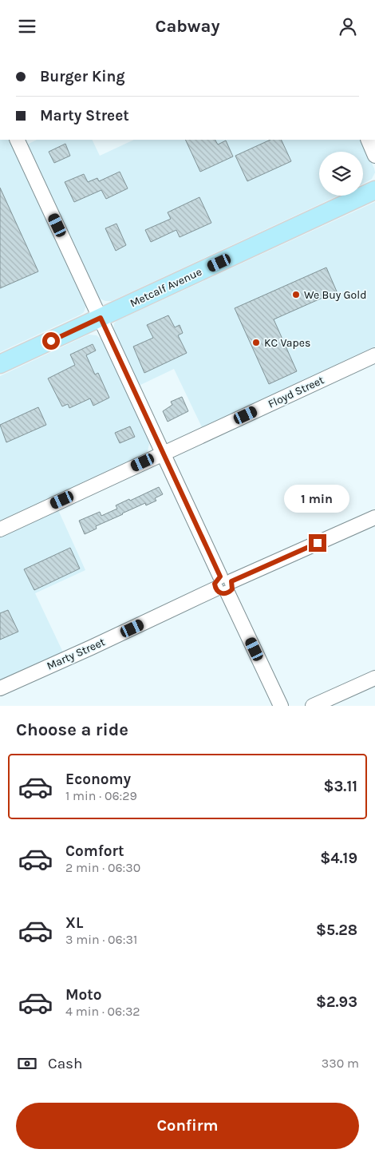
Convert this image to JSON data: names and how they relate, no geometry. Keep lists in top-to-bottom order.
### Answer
{
  "streets": {
    "main road": ["Metcalf Avenue"],
    "street": ["Floyd Street", "Marty Street"]
  },
  "places": ["We Buy Gold", "KC Vapes"],
  "page": {
    "header": "Cabway",
    "banner": ["Burger King", "Marty Street"],
    "bubble": "1 min",
    "heading": "Choose a ride",
    "list": [
      {
        "name": "Economy",
        "note": "1 min · 06:29",
        "value": "$3.11"
      },
      {
        "name": "Comfort",
        "note": "2 min · 06:30",
        "value": "$4.19"
      },
      {
        "name": "XL",
        "note": "3 min · 06:31",
        "value": "$5.28"
      },
      {
        "name": "Moto",
        "note": "4 min · 06:32",
        "value": "$2.93"
      }
    ],
    "pay": ["Cash", "330 m"],
    "buttons": "Confirm"
  }
}
